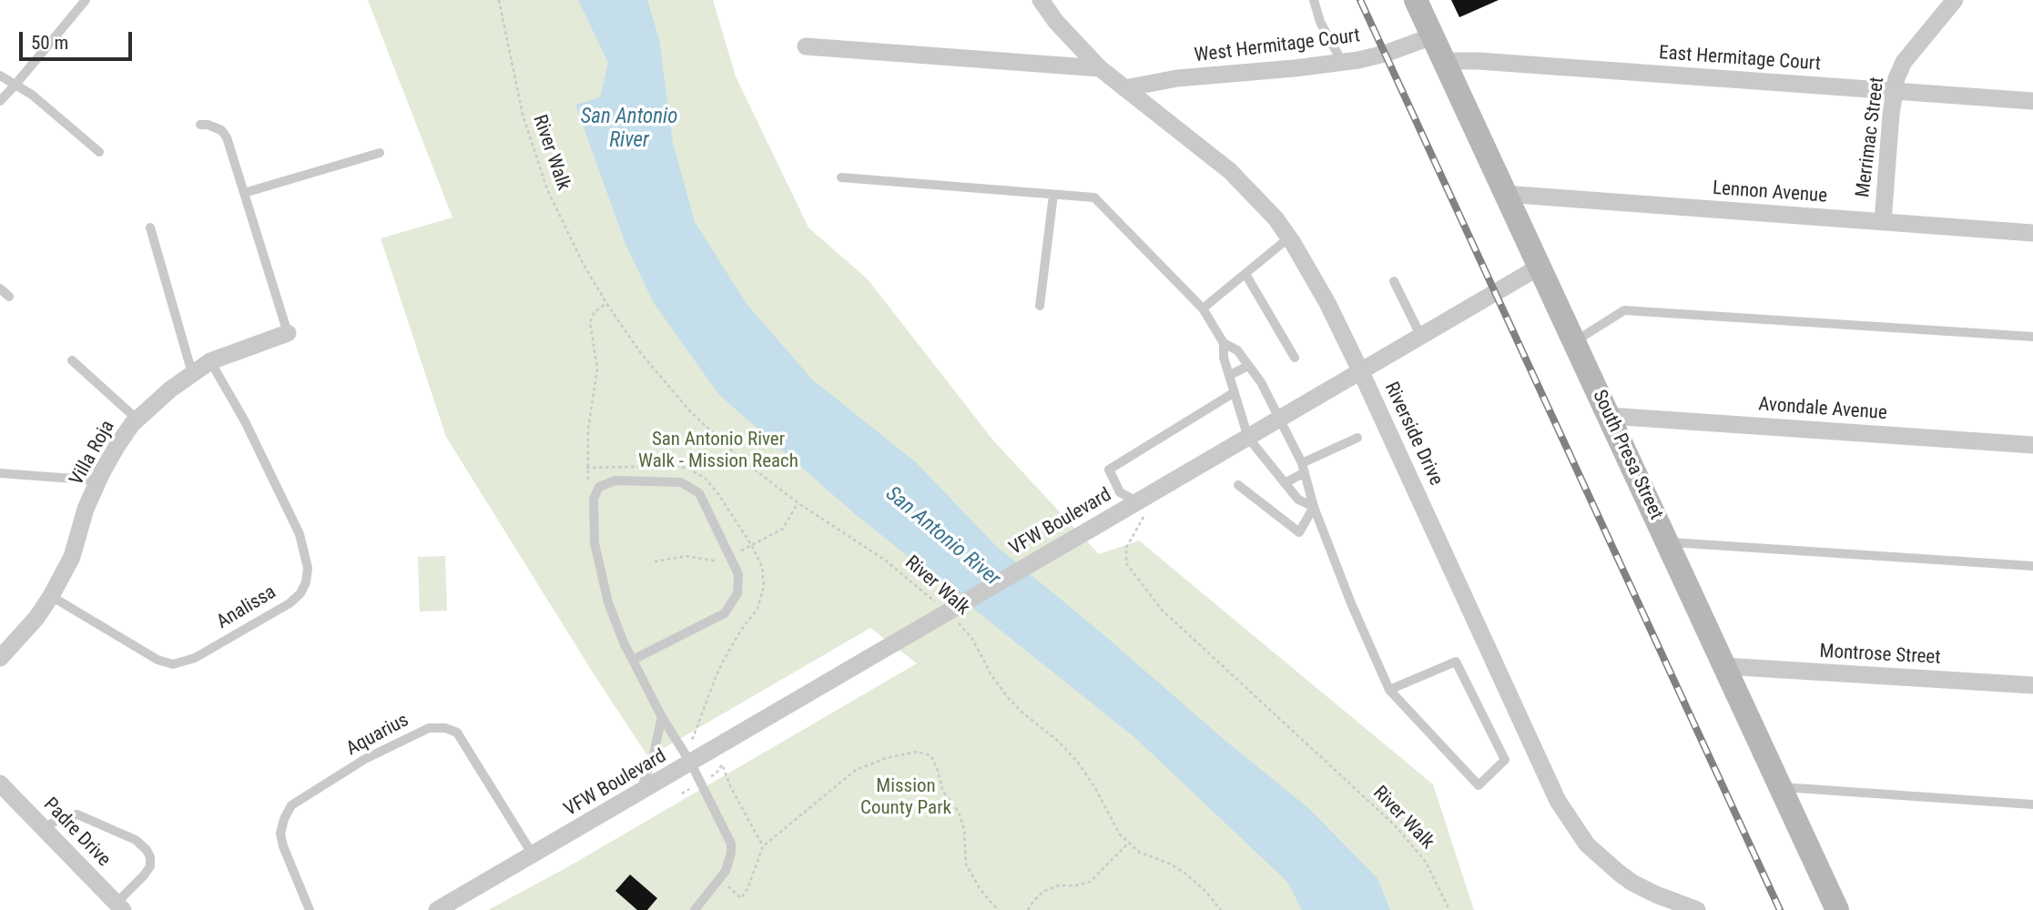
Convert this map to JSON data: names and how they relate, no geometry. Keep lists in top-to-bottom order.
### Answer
{
  "streets": {
    "main road": ["South Presa Street"],
    "street": [
      "West Hermitage Court",
      "East Hermitage Court",
      "Merrimac Street",
      "Lennon Avenue",
      "Avondale Avenue",
      "Riverside Drive",
      "Villa Roja",
      "VFW Boulevard",
      "Montrose Street",
      "Padre Drive"
    ],
    "lane": ["Analissa", "Aquarius"],
    "path": ["River Walk"]
  },
  "crossings": [
    ["West Hermitage Court", "Riverside Drive"],
    ["West Hermitage Court", "South Presa Street"],
    ["East Hermitage Court", "Merrimac Street"],
    ["East Hermitage Court", "South Presa Street"],
    ["Merrimac Street", "Lennon Avenue"],
    ["River Walk", "VFW Boulevard"],
    ["Lennon Avenue", "South Presa Street"],
    ["Avondale Avenue", "South Presa Street"],
    ["Riverside Drive", "VFW Boulevard"],
    ["Villa Roja", "Analissa"],
    ["South Presa Street", "VFW Boulevard"],
    ["South Presa Street", "Montrose Street"],
    ["VFW Boulevard", "Aquarius"]
  ],
  "water": ["San Antonio River"],
  "parks": ["San Antonio River Walk - Mission Reach", "Mission County Park"],
  "scale_bar": "50 m"
}
